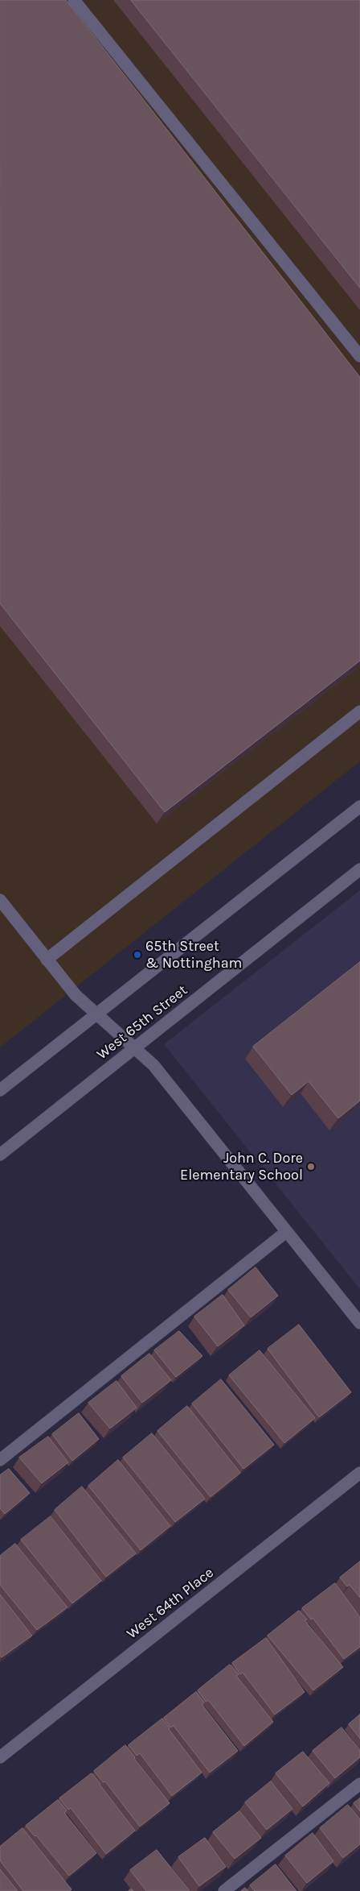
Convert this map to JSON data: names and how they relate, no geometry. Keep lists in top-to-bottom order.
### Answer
{
  "streets": {
    "street": ["West 65th Street", "West 64th Place"]
  },
  "places": ["65th Street & Nottingham", "John C. Dore Elementary School"]
}
